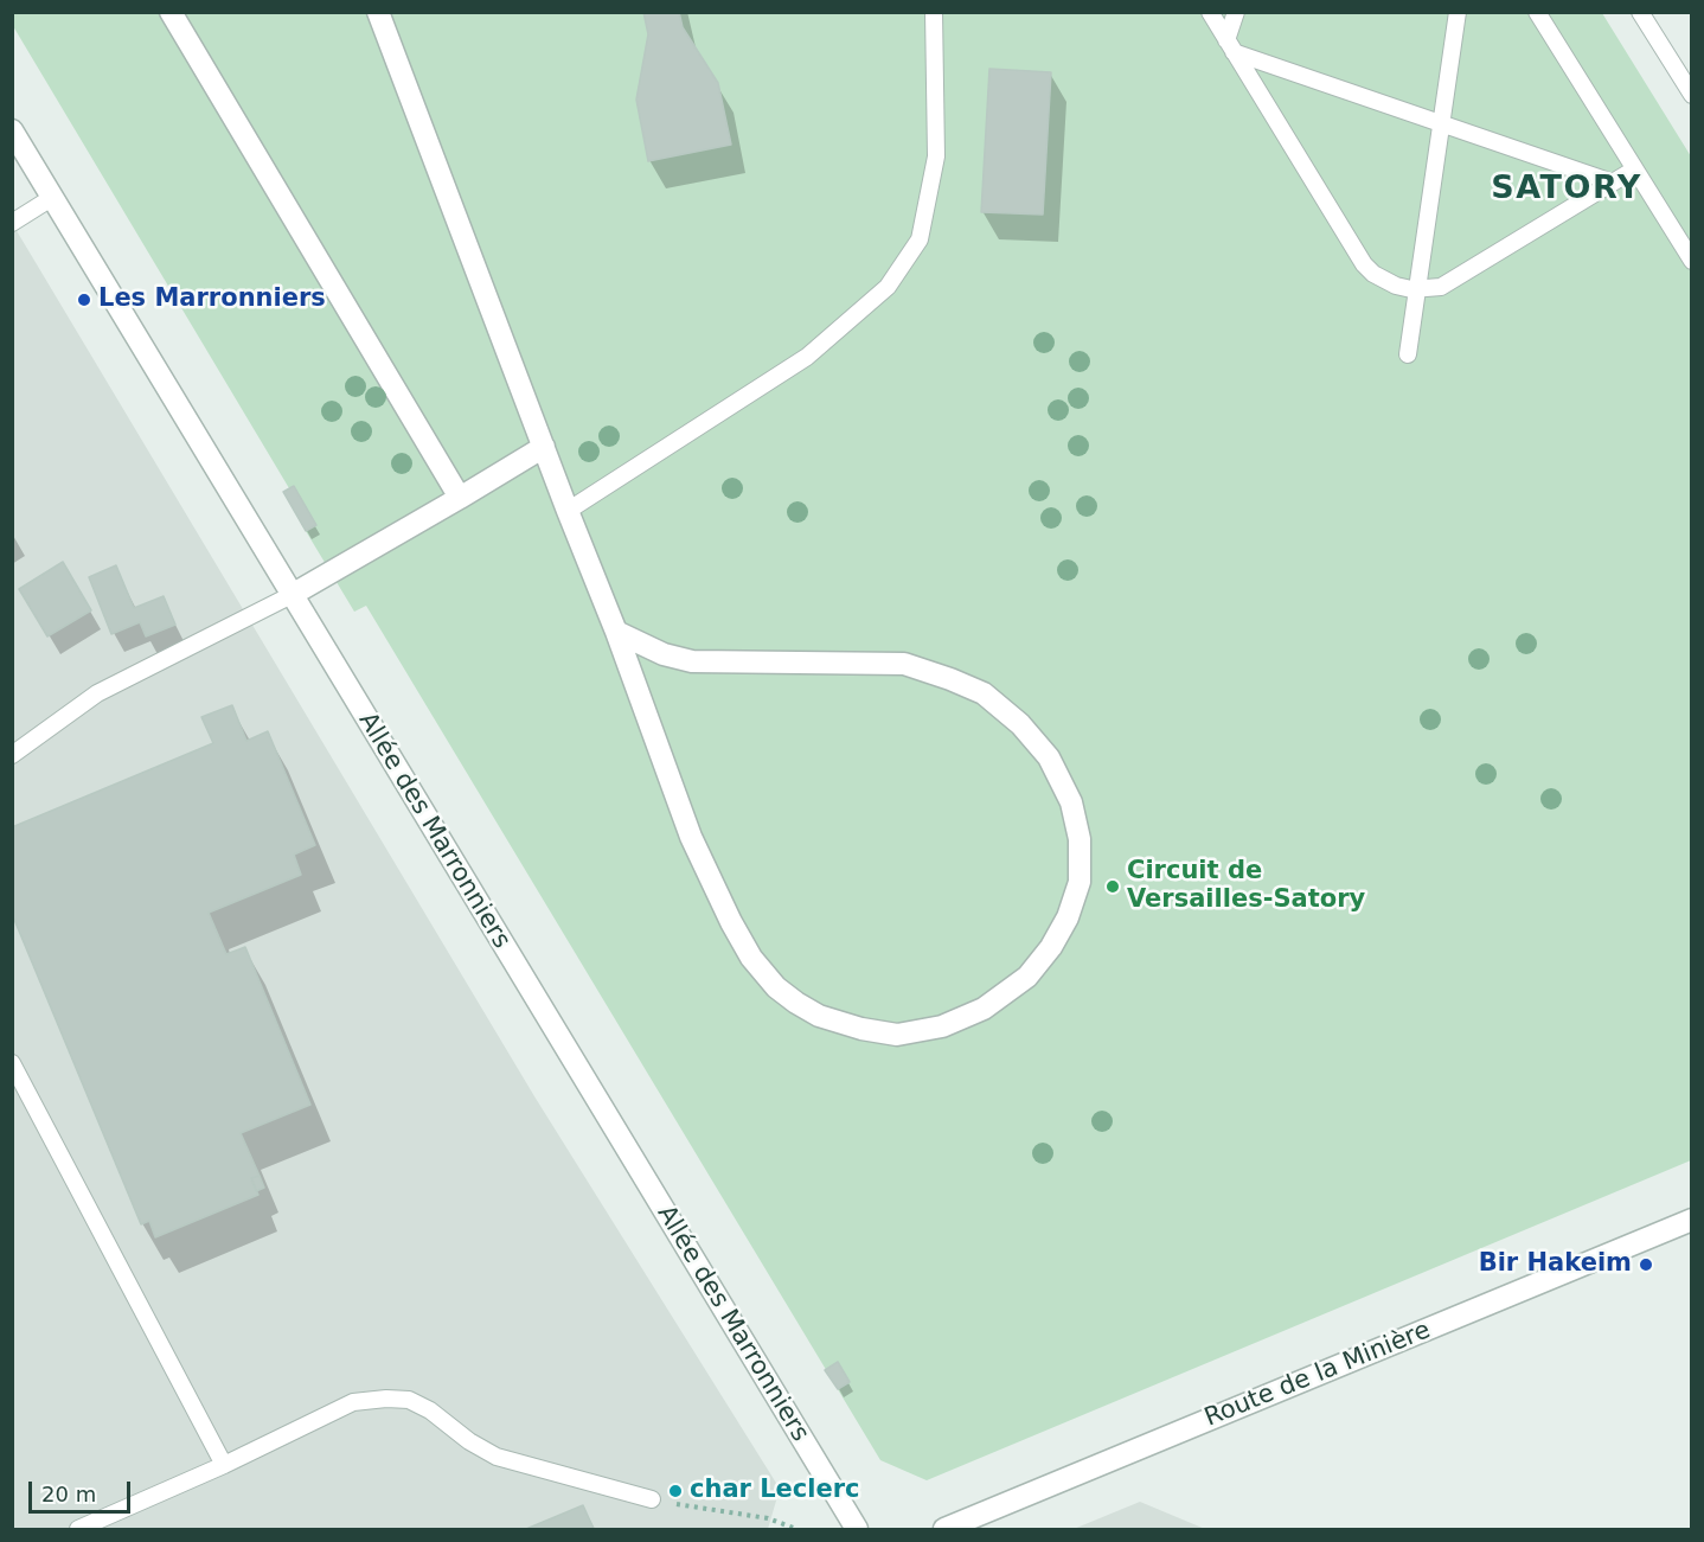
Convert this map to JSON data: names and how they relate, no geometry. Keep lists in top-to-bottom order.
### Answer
{
  "streets": {
    "street": ["Allée des Marronniers", "Route de la Minière"]
  },
  "districts": ["SATORY"],
  "places": [
    "Les Marronniers",
    "Circuit de Versailles-Satory",
    "Bir Hakeim",
    "char Leclerc"
  ],
  "scale_bar": "20 m"
}
